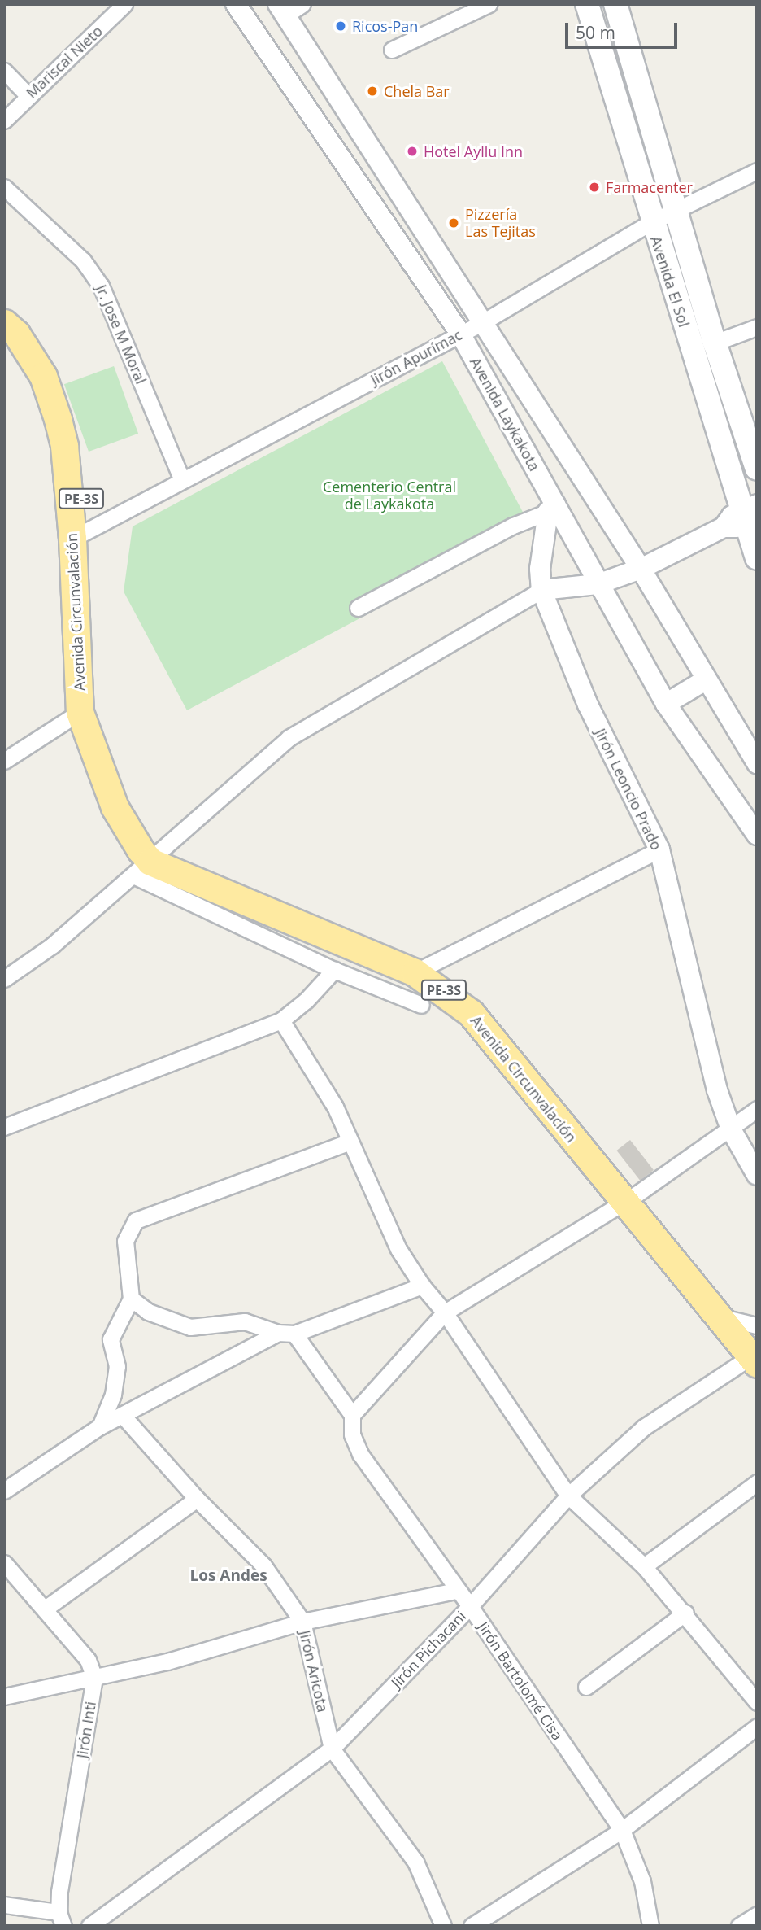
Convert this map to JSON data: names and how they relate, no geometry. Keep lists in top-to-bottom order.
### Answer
{
  "streets": {
    "highway": ["PE-3S", "Avenida Circunvalación"],
    "main road": ["Avenida El Sol"],
    "street": [
      "Mariscal Nieto",
      "Jr. Jose M Moral",
      "Jirón Apurímac",
      "Avenida Laykakota",
      "Jirón Leoncio Prado",
      "Jirón Pichacani",
      "Jirón Aricota",
      "Jirón Bartolomé Cisa",
      "Jirón Inti"
    ]
  },
  "crossings": [
    ["Avenida El Sol", "Jirón Apurímac"],
    ["Jr. Jose M Moral", "Jirón Apurímac"],
    ["Jirón Apurímac", "Avenida Laykakota"],
    ["Jirón Apurímac", "Avenida Circunvalación"],
    ["Avenida Laykakota", "Jirón Leoncio Prado"],
    ["Avenida Circunvalación", "Jirón Pichacani"],
    ["Jirón Pichacani", "Jirón Aricota"],
    ["Jirón Pichacani", "Jirón Bartolomé Cisa"]
  ],
  "districts": ["Los Andes"],
  "parks": ["Cementerio Central de Laykakota"],
  "places": [
    "Ricos-Pan",
    "Chela Bar",
    "Hotel Ayllu Inn",
    "Farmacenter",
    "Pizzería Las Tejitas"
  ],
  "scale_bar": "50 m"
}
